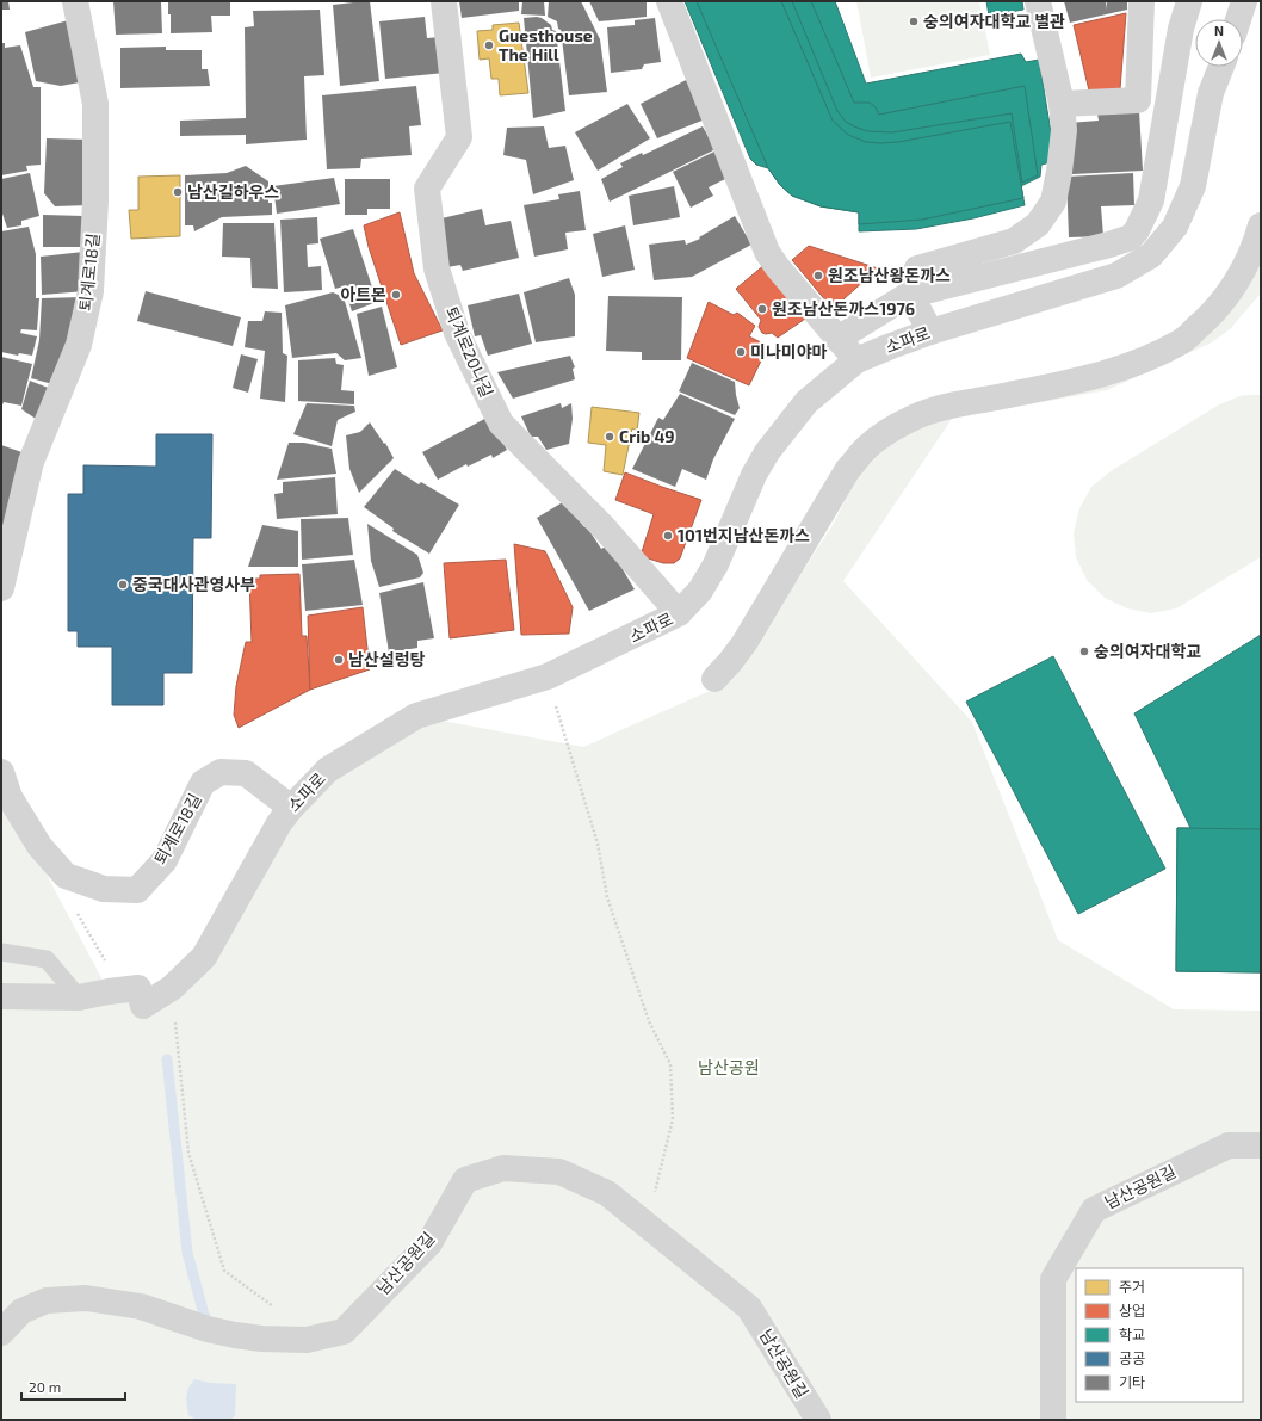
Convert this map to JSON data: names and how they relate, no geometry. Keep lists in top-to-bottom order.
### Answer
{
  "streets": {
    "street": [
      "퇴계로18길",
      "소파로",
      "퇴계로20나길",
      "남산공원길"
    ]
  },
  "crossings": [
    ["퇴계로18길", "소파로"],
    ["소파로", "퇴계로20나길"]
  ],
  "parks": ["남산공원"],
  "places": [
    "숭의여자대학교 별관",
    "Guesthouse The Hill",
    "남산길하우스",
    "원조남산왕돈까스",
    "아트몬",
    "원조남산돈까스1976",
    "미나미야마",
    "Crib 49",
    "101번지남산돈까스",
    "중국대사관영사부",
    "숭의여자대학교",
    "남산설렁탕"
  ],
  "legend": [
    "주거",
    "상업",
    "학교",
    "공공",
    "기타"
  ],
  "scale_bar": "20 m",
  "north": "top"
}
